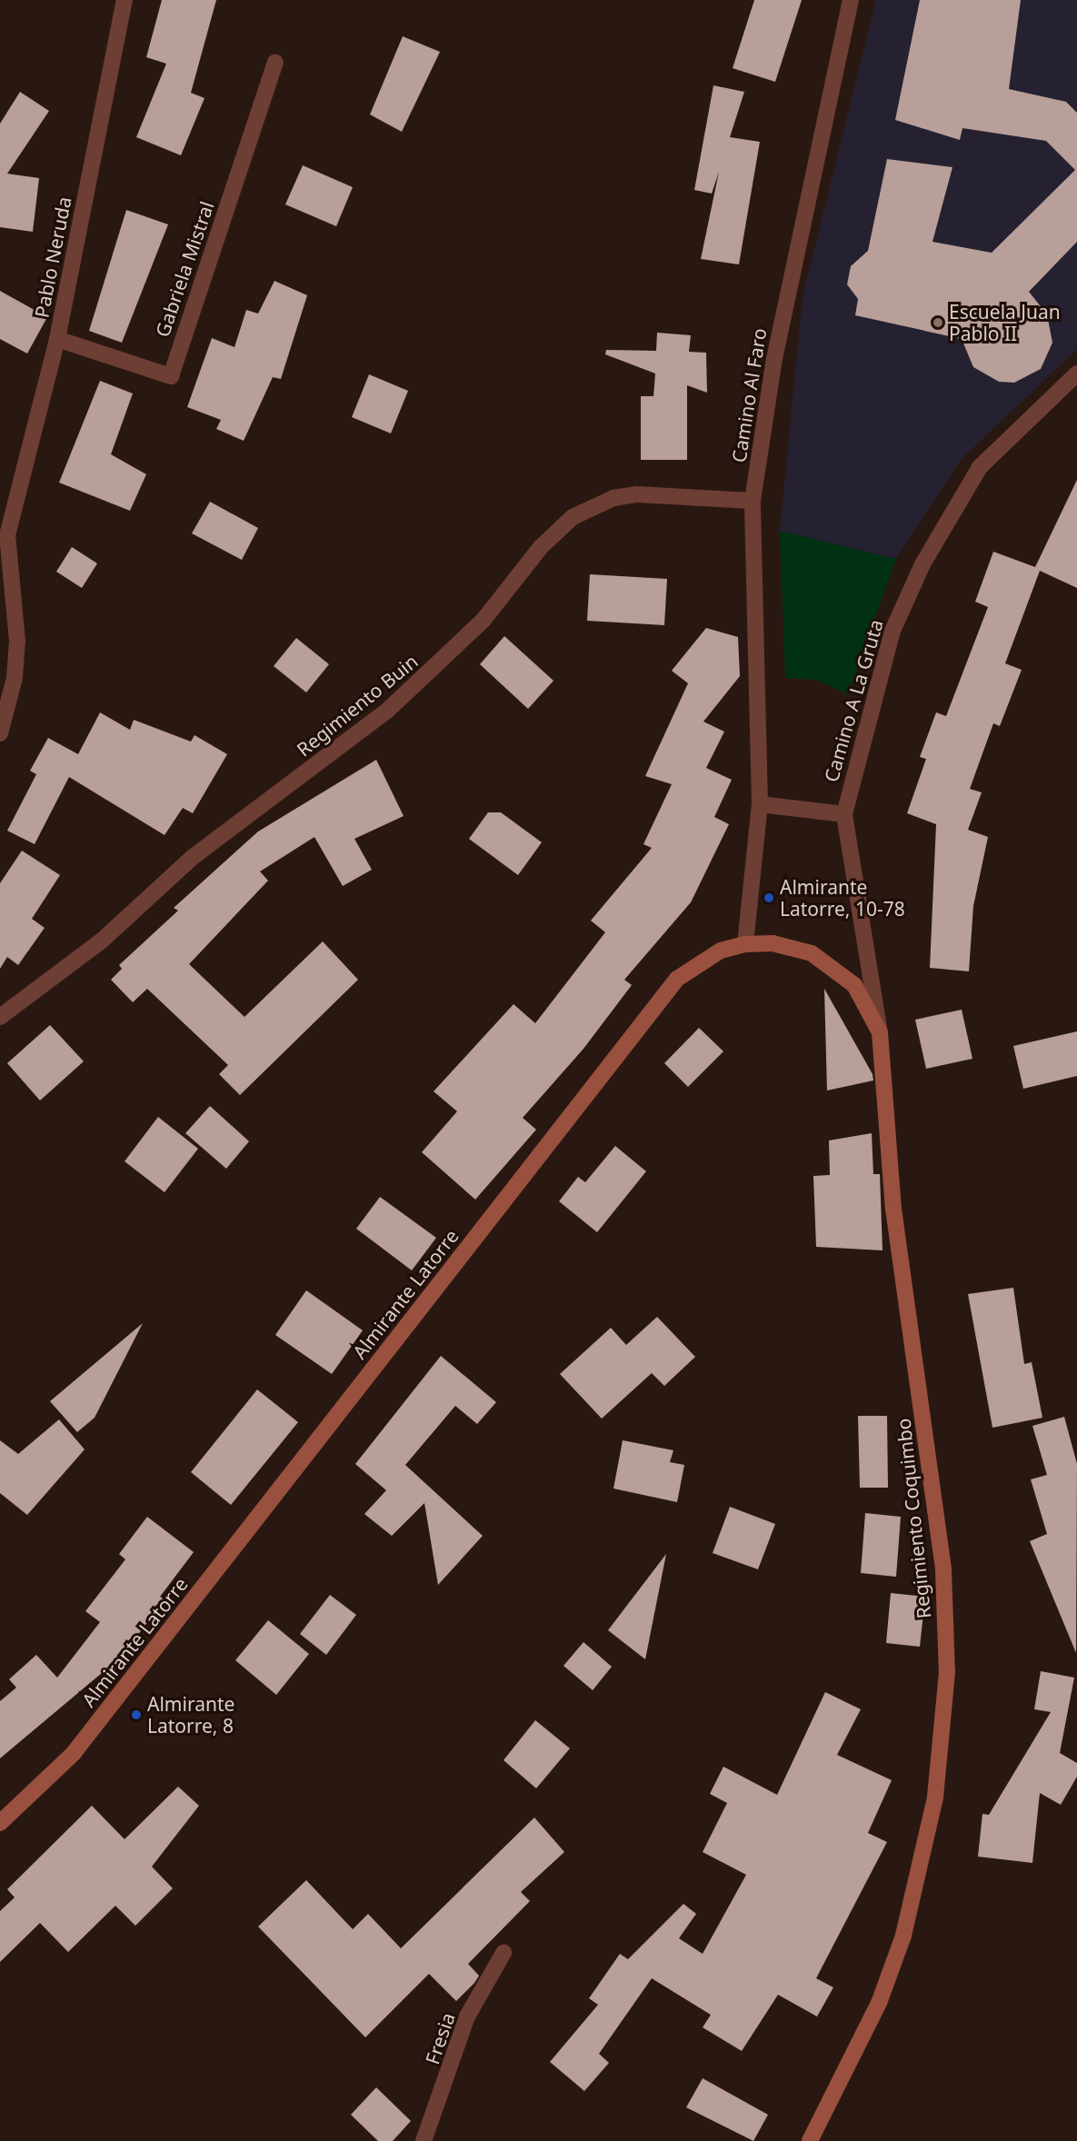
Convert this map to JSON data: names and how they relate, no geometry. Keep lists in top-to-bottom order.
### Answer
{
  "streets": {
    "main road": ["Almirante Latorre", "Regimiento Coquimbo"],
    "street": [
      "Pablo Neruda",
      "Gabriela Mistral",
      "Camino Al Faro",
      "Camino A La Gruta",
      "Regimiento Buin",
      "Fresia"
    ]
  },
  "crossings": [
    ["Pablo Neruda", "Gabriela Mistral"],
    ["Camino Al Faro", "Regimiento Buin"],
    ["Camino Al Faro", "Almirante Latorre"],
    ["Camino A La Gruta", "Almirante Latorre"],
    ["Camino A La Gruta", "Regimiento Coquimbo"],
    ["Almirante Latorre", "Regimiento Coquimbo"]
  ],
  "places": ["Escuela Juan Pablo II", "Almirante Latorre, 10-78", "Almirante Latorre, 8"]
}
